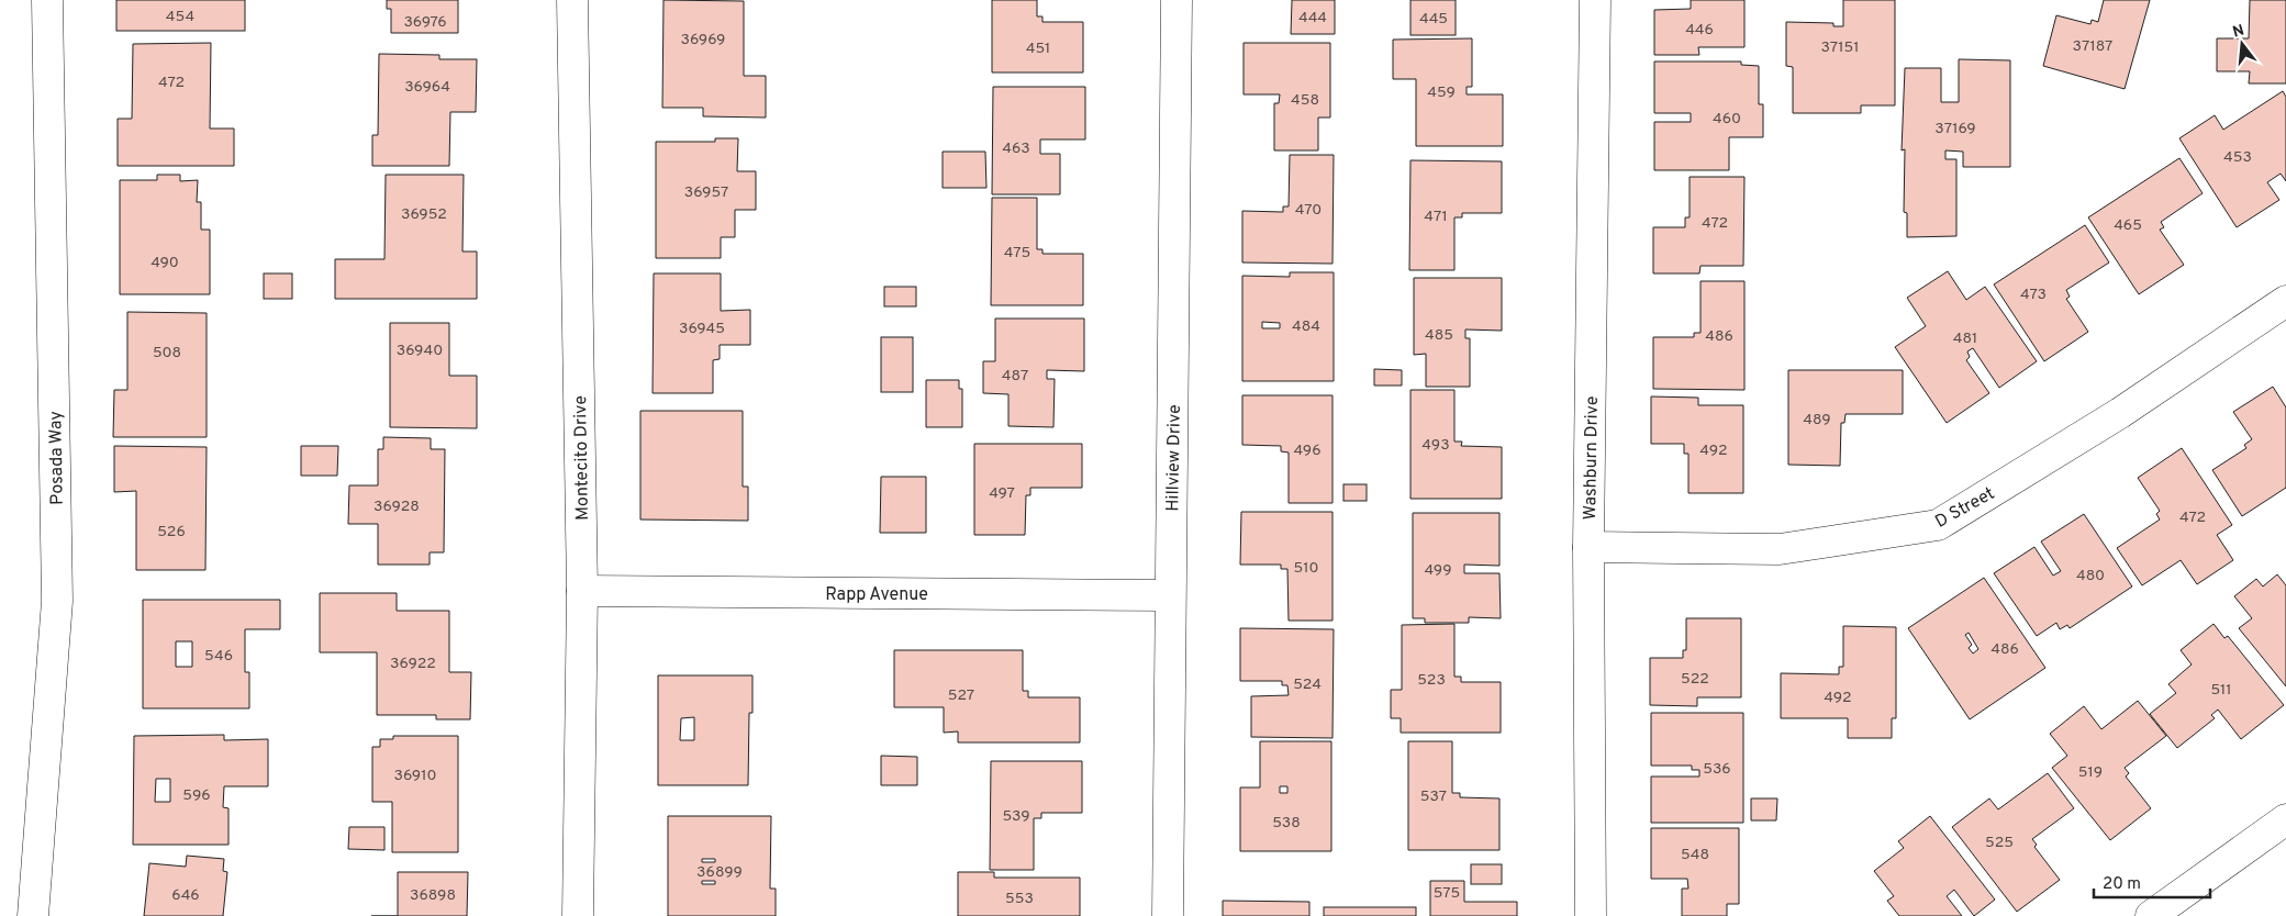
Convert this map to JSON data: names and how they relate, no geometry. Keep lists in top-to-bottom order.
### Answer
{
  "streets": {
    "street": [
      "Posada Way",
      "Montecito Drive",
      "Hillview Drive",
      "Washburn Drive",
      "D Street",
      "Rapp Avenue"
    ]
  },
  "crossings": [
    ["Montecito Drive", "Rapp Avenue"],
    ["Hillview Drive", "Rapp Avenue"],
    ["Washburn Drive", "D Street"]
  ],
  "house_numbers": [
    "454",
    "444",
    "445",
    "36976",
    "446",
    "36969",
    "37187",
    "37151",
    "451",
    "472",
    "36964",
    "459",
    "458",
    "460",
    "37169",
    "463",
    "453",
    "36957",
    "470",
    "36952",
    "471",
    "472",
    "465",
    "475",
    "490",
    "473",
    "484",
    "36945",
    "485",
    "486",
    "481",
    "36940",
    "508",
    "487",
    "489",
    "493",
    "496",
    "492",
    "497",
    "36928",
    "472",
    "526",
    "510",
    "499",
    "480",
    "486",
    "546",
    "36922",
    "522",
    "523",
    "524",
    "511",
    "527",
    "492",
    "536",
    "519",
    "36910",
    "596",
    "537",
    "539",
    "538",
    "525",
    "548",
    "36899",
    "575",
    "646",
    "36898",
    "553"
  ],
  "scale_bar": "20 m",
  "north": "top"
}
